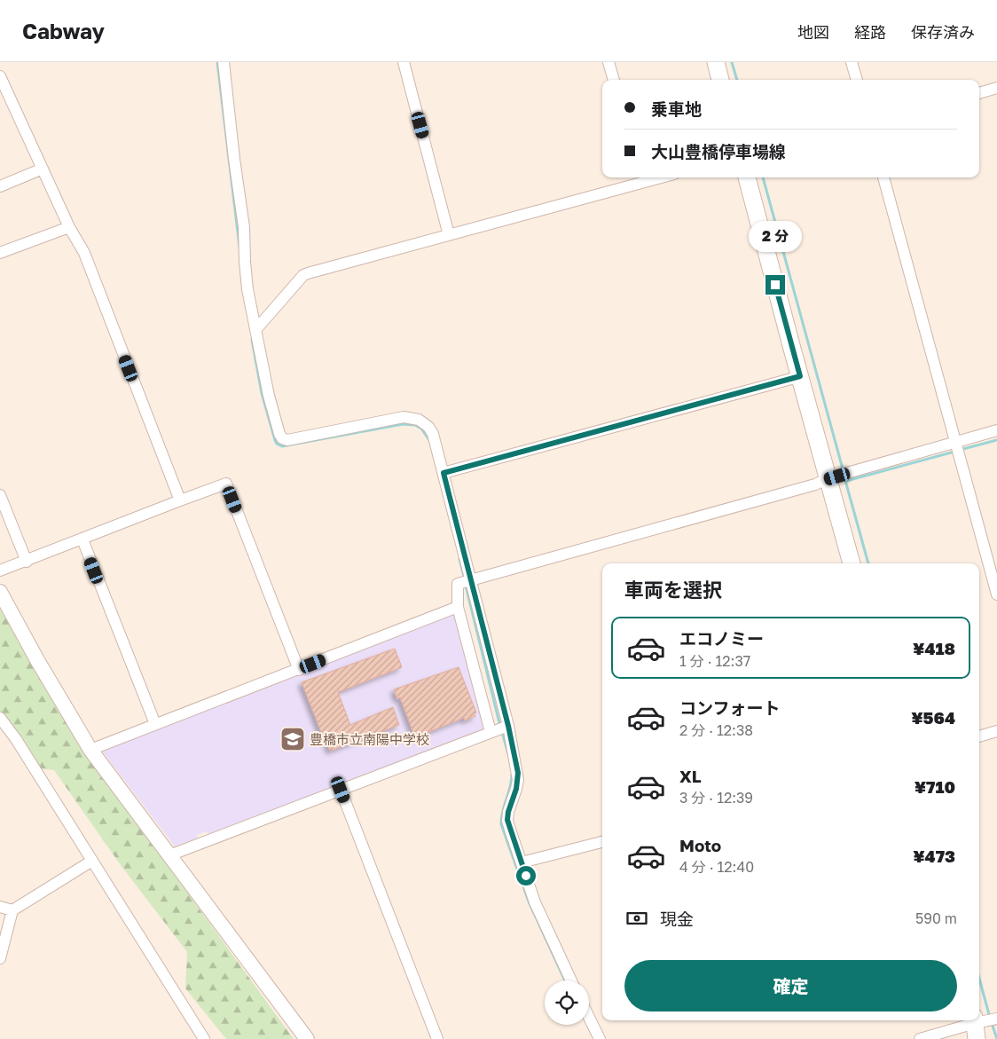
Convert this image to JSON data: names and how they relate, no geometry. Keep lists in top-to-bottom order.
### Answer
{
  "places": {
    "school or university": ["豊橋市立南陽中学校"]
  },
  "page": {
    "header": "Cabway",
    "nav": ["地図", "経路", "保存済み"],
    "banner": ["乗車地", "大山豊橋停車場線"],
    "bubble": "2 分",
    "heading": "車両を選択",
    "list": [
      {
        "name": "エコノミー",
        "note": "1 分 · 12:37",
        "value": "¥418"
      },
      {
        "name": "コンフォート",
        "note": "2 分 · 12:38",
        "value": "¥564"
      },
      {
        "name": "XL",
        "note": "3 分 · 12:39",
        "value": "¥710"
      },
      {
        "name": "Moto",
        "note": "4 分 · 12:40",
        "value": "¥473"
      }
    ],
    "pay": ["現金", "590 m"],
    "buttons": "確定"
  }
}
